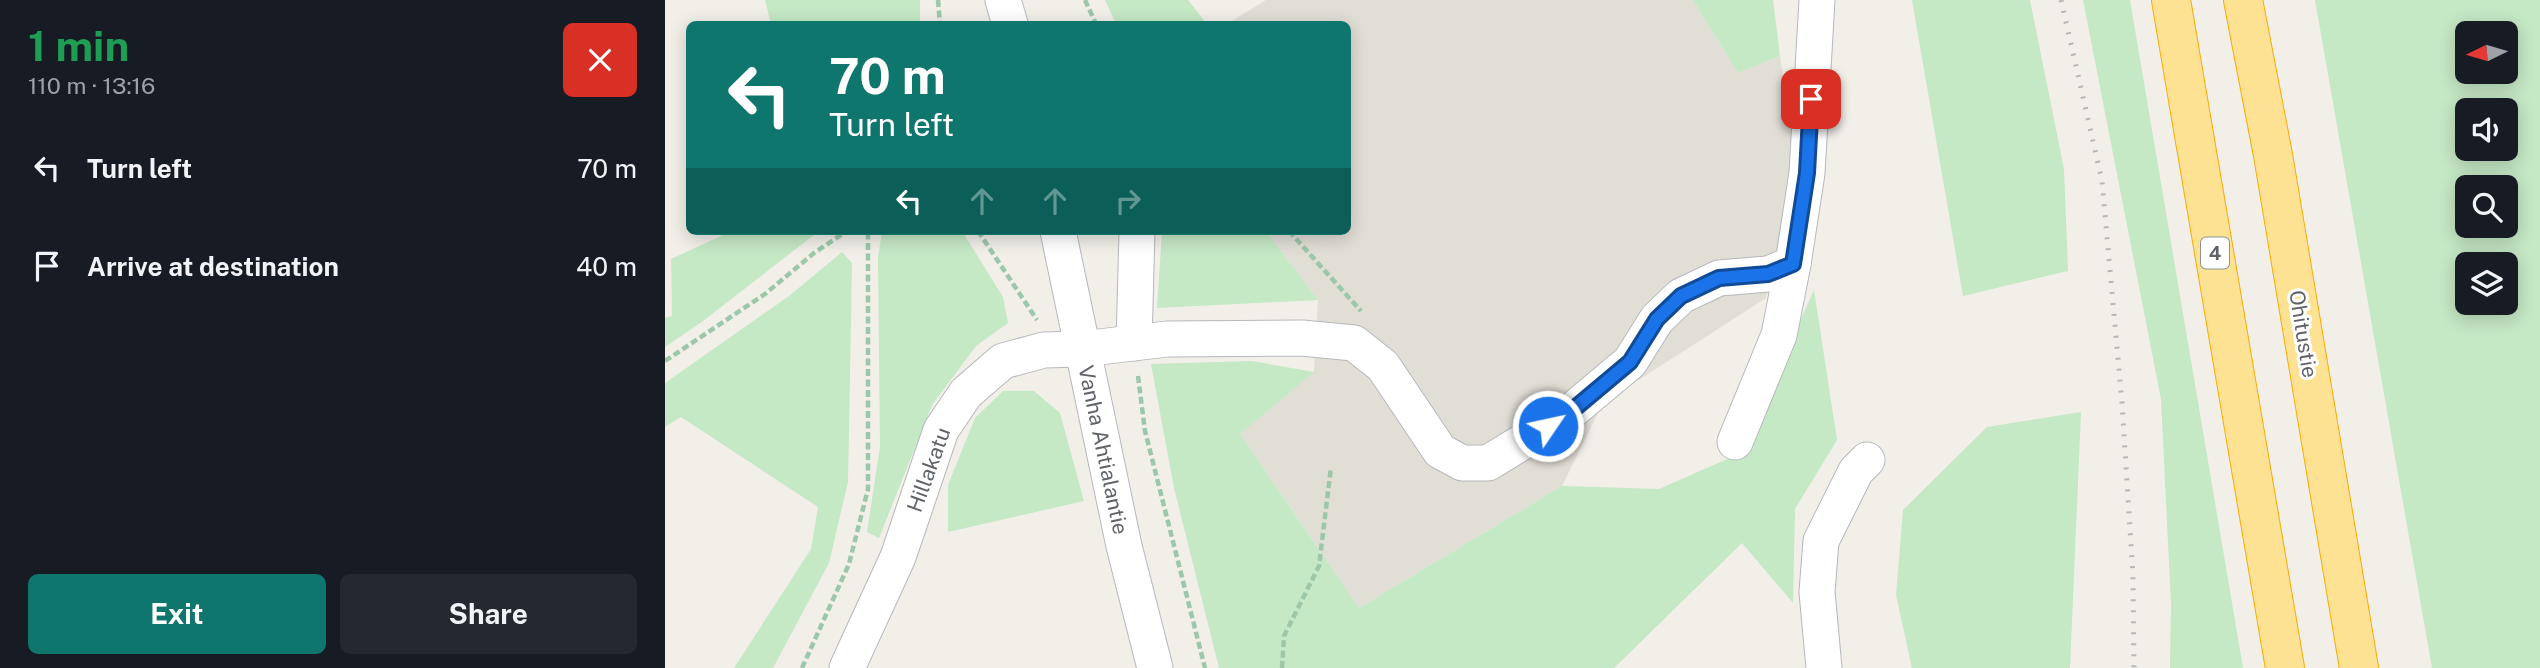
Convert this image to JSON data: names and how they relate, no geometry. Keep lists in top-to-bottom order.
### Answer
{
  "streets": {
    "highway": ["4", "Ohitustie"],
    "street": ["Vanha Ahtialantie", "Hillakatu"]
  },
  "crossings": [
    ["Vanha Ahtialantie", "Hillakatu"]
  ],
  "north": "left",
  "page": {
    "heading": ["1 min", "110 m · 13:16"],
    "turn": ["70 m", "Turn left"],
    "list": [
      {
        "name": "Turn left",
        "value": "70 m"
      },
      {
        "name": "Arrive at destination",
        "value": "40 m"
      }
    ],
    "buttons": ["Exit", "Share"]
  }
}
